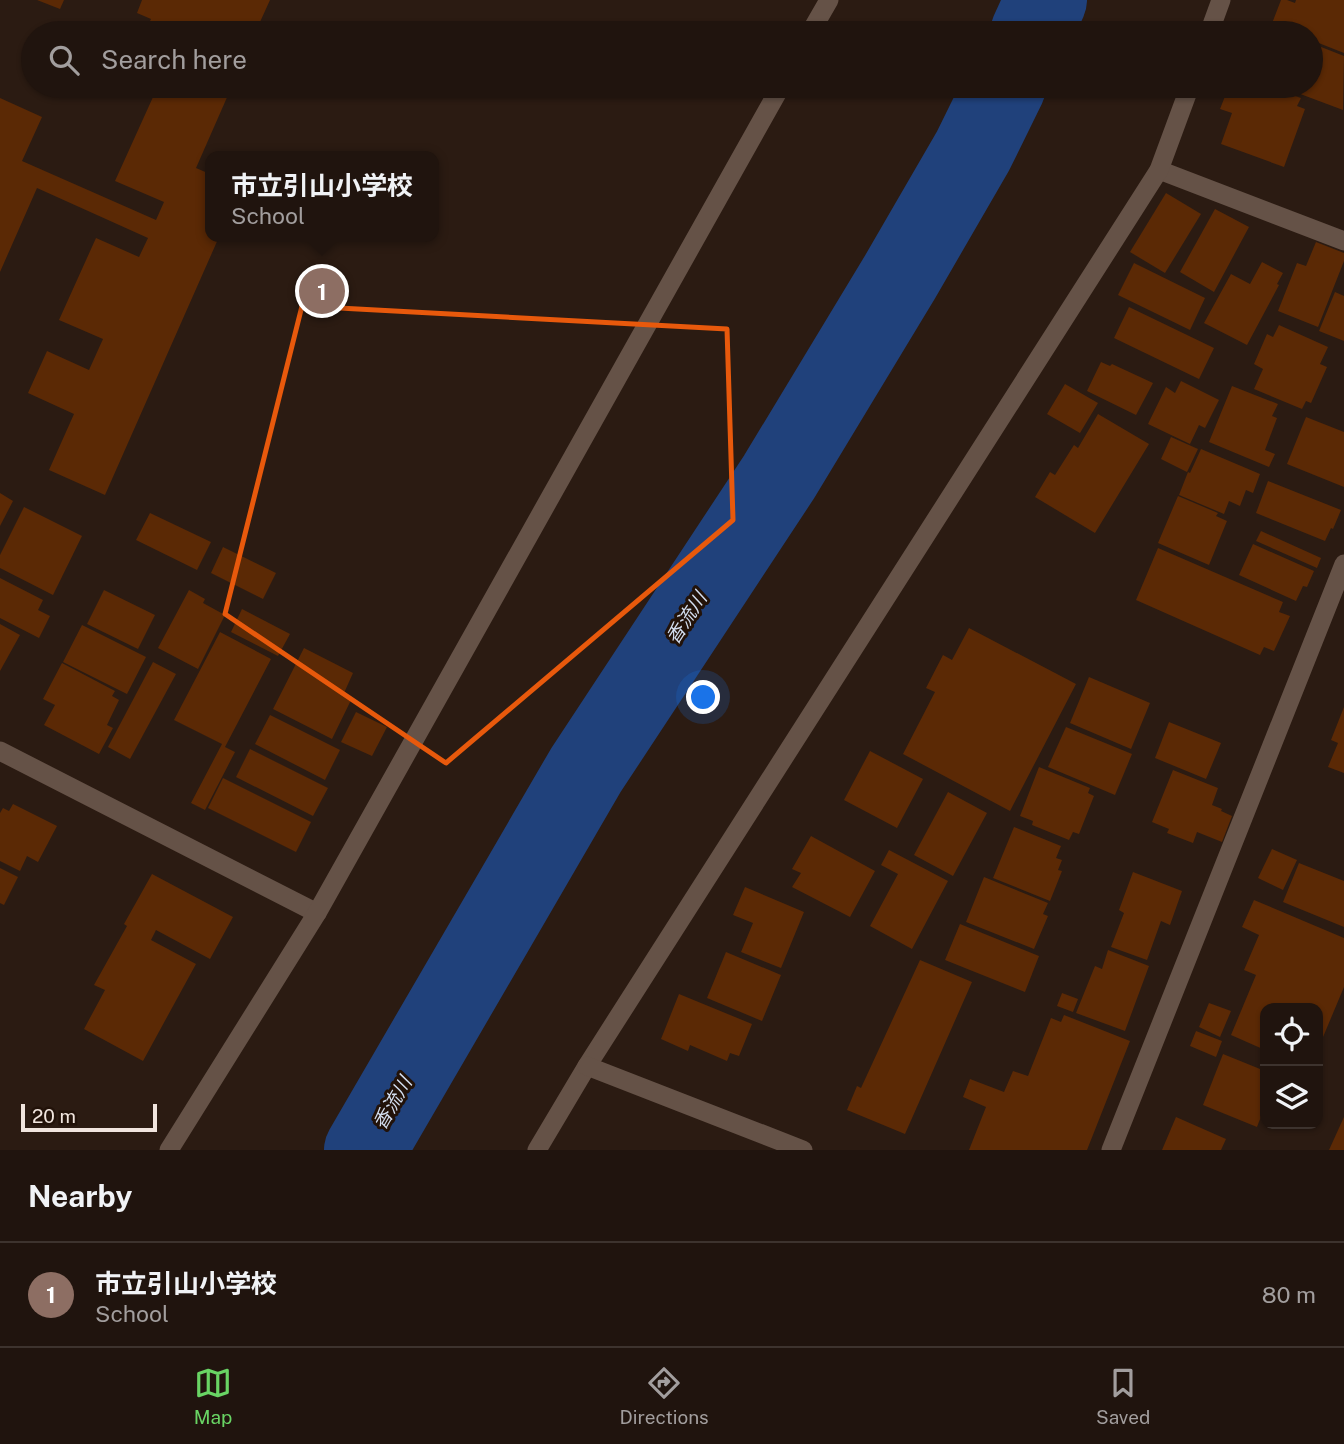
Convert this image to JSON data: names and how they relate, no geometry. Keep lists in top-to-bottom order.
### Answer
{
  "water": ["香流川"],
  "scale_bar": "20 m",
  "page": {
    "search": "Search here",
    "popup": ["市立引山小学校", "School"],
    "pins": "1",
    "scale": "20 m",
    "heading": "Nearby",
    "list": [
      {
        "mark": "1",
        "name": "市立引山小学校",
        "note": "School",
        "value": "80 m"
      }
    ],
    "nav": ["Map", "Directions", "Saved"]
  }
}
